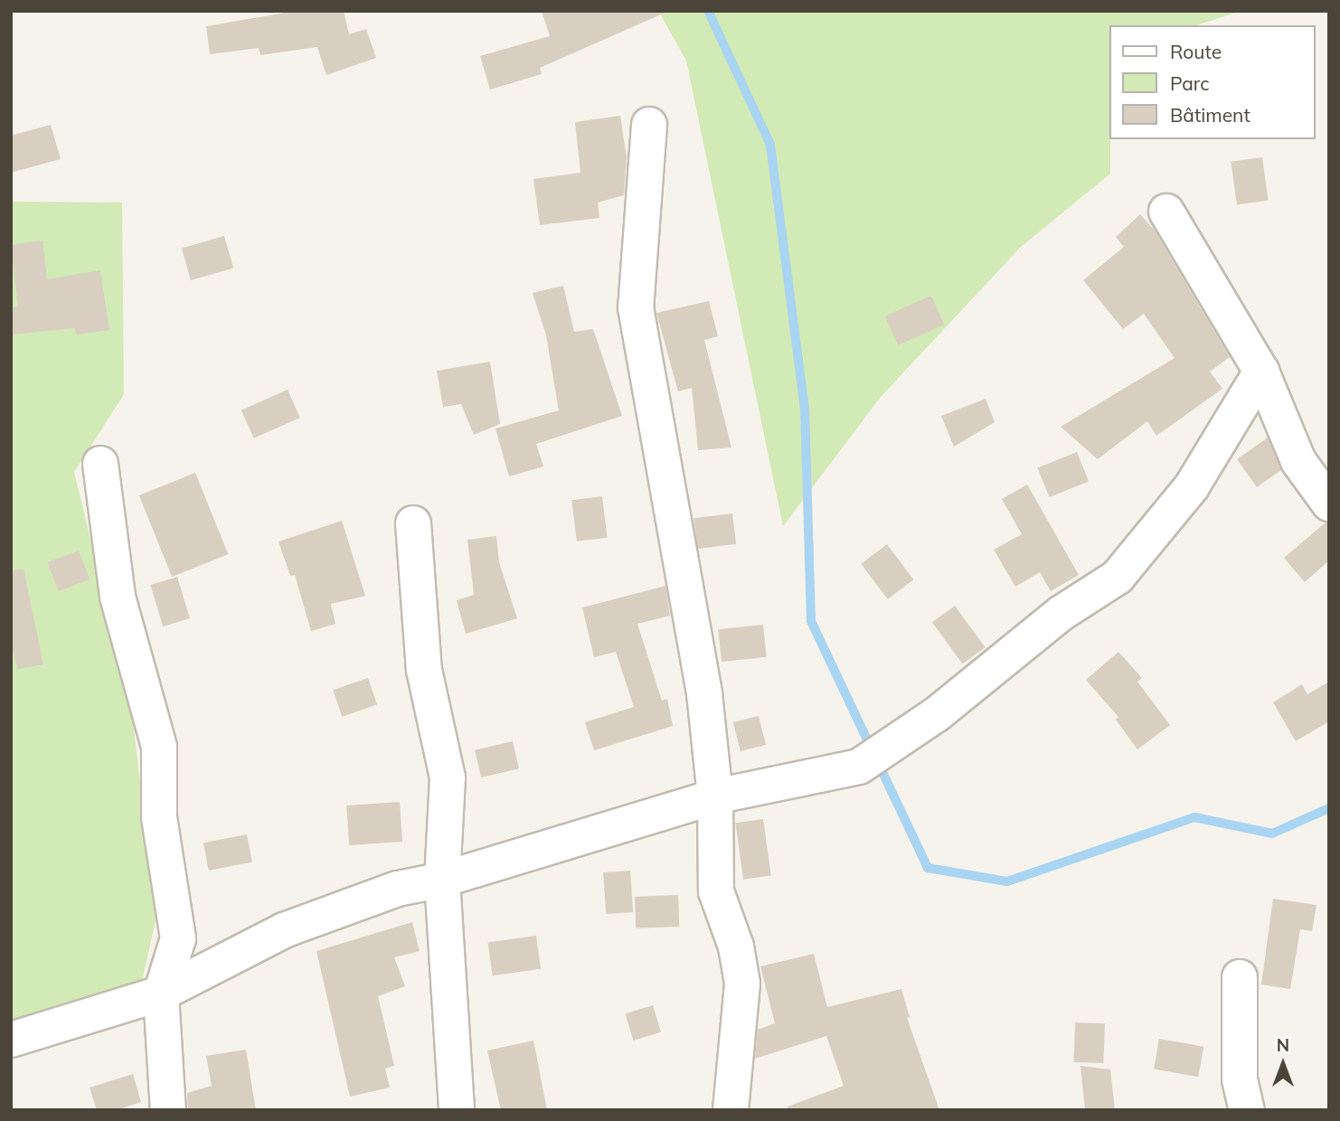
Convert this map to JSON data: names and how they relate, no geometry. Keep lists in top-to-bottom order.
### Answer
{
  "legend": ["Route", "Parc", "Bâtiment"],
  "north": "top"
}
